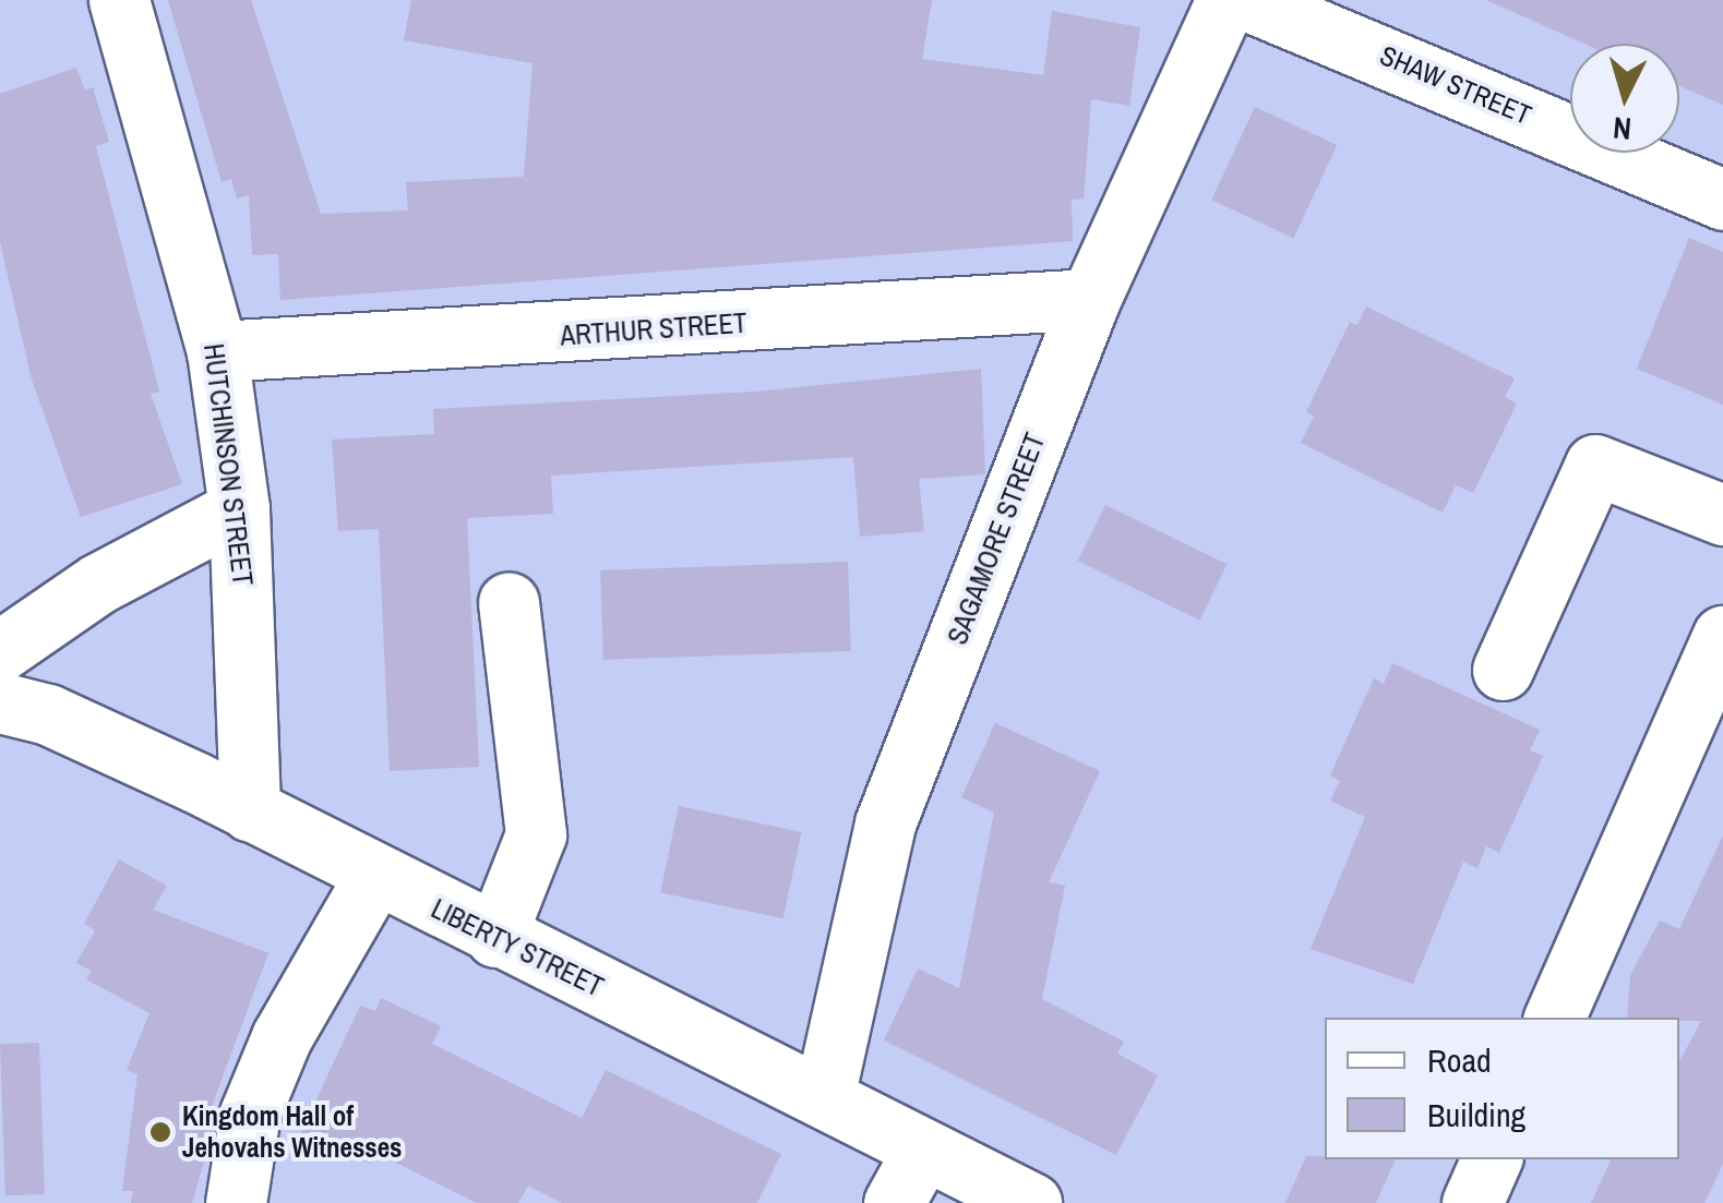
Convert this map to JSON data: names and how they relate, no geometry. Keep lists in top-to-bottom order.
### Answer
{
  "streets": {
    "street": [
      "SHAW STREET",
      "ARTHUR STREET",
      "HUTCHINSON STREET",
      "SAGAMORE STREET",
      "LIBERTY STREET"
    ]
  },
  "crossings": [
    ["ARTHUR STREET", "HUTCHINSON STREET"],
    ["ARTHUR STREET", "SAGAMORE STREET"],
    ["HUTCHINSON STREET", "LIBERTY STREET"],
    ["SAGAMORE STREET", "LIBERTY STREET"]
  ],
  "places": ["Kingdom Hall of Jehovahs Witnesses"],
  "legend": ["Road", "Building"],
  "north": "bottom"
}
